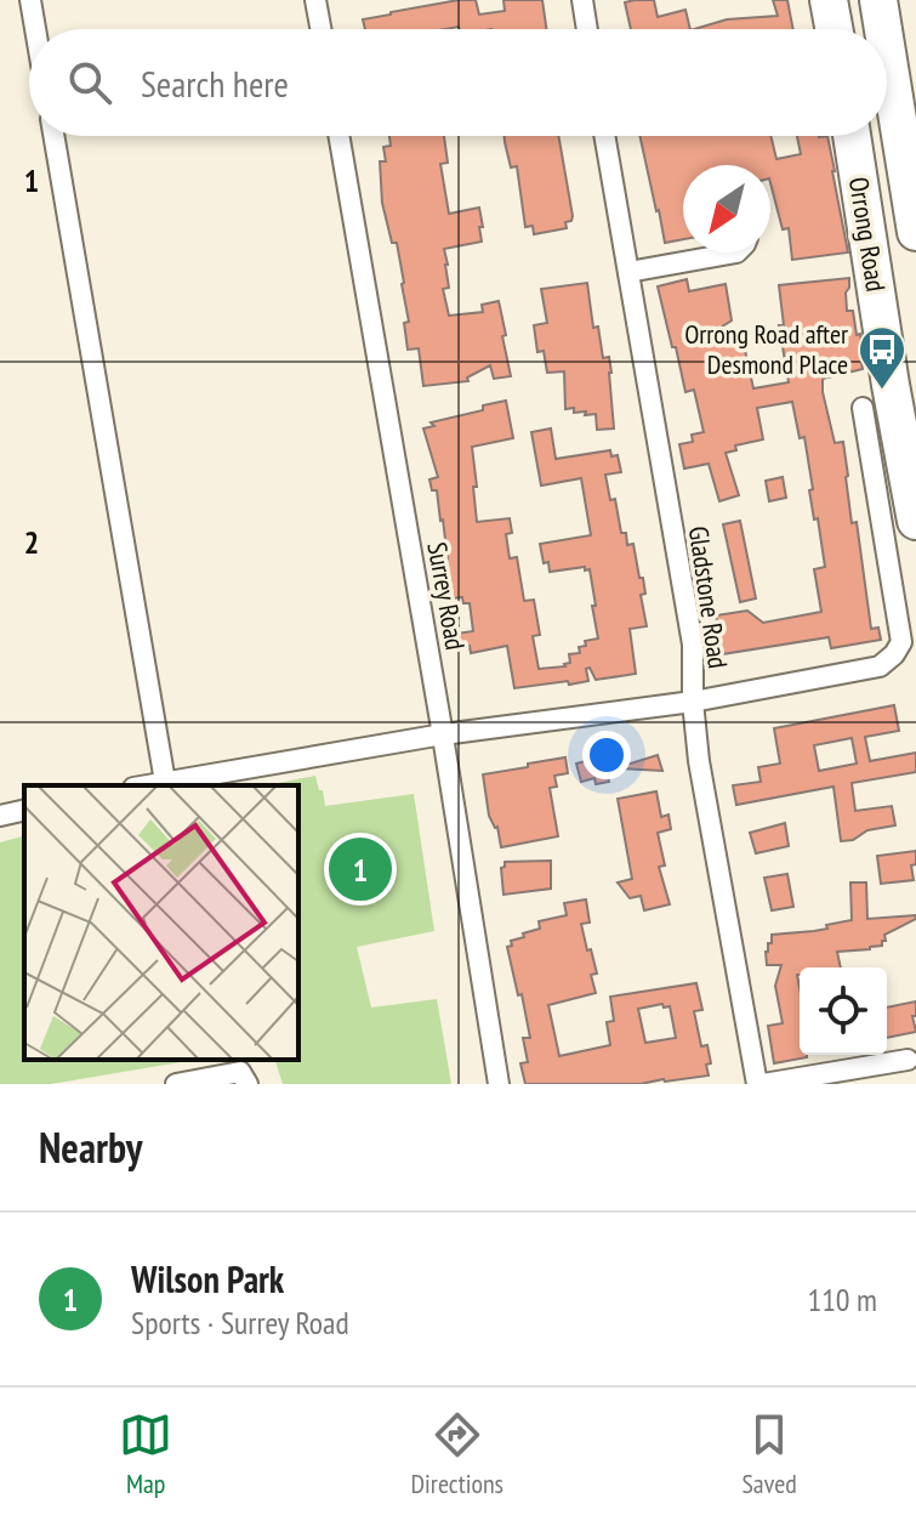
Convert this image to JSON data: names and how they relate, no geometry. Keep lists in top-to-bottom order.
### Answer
{
  "streets": {
    "highway": ["Orrong Road"],
    "street": ["Surrey Road", "Gladstone Road"]
  },
  "places": {
    "bus stop": ["Orrong Road after Desmond Place"]
  },
  "north": "bottom left",
  "page": {
    "search": "Search here",
    "pins": "1",
    "heading": "Nearby",
    "list": [
      {
        "mark": "1",
        "name": "Wilson Park",
        "note": "Sports · Surrey Road",
        "value": "110 m"
      }
    ],
    "nav": ["Map", "Directions", "Saved"]
  },
  "grid": {
    "rows": ["1", "2"]
  }
}
